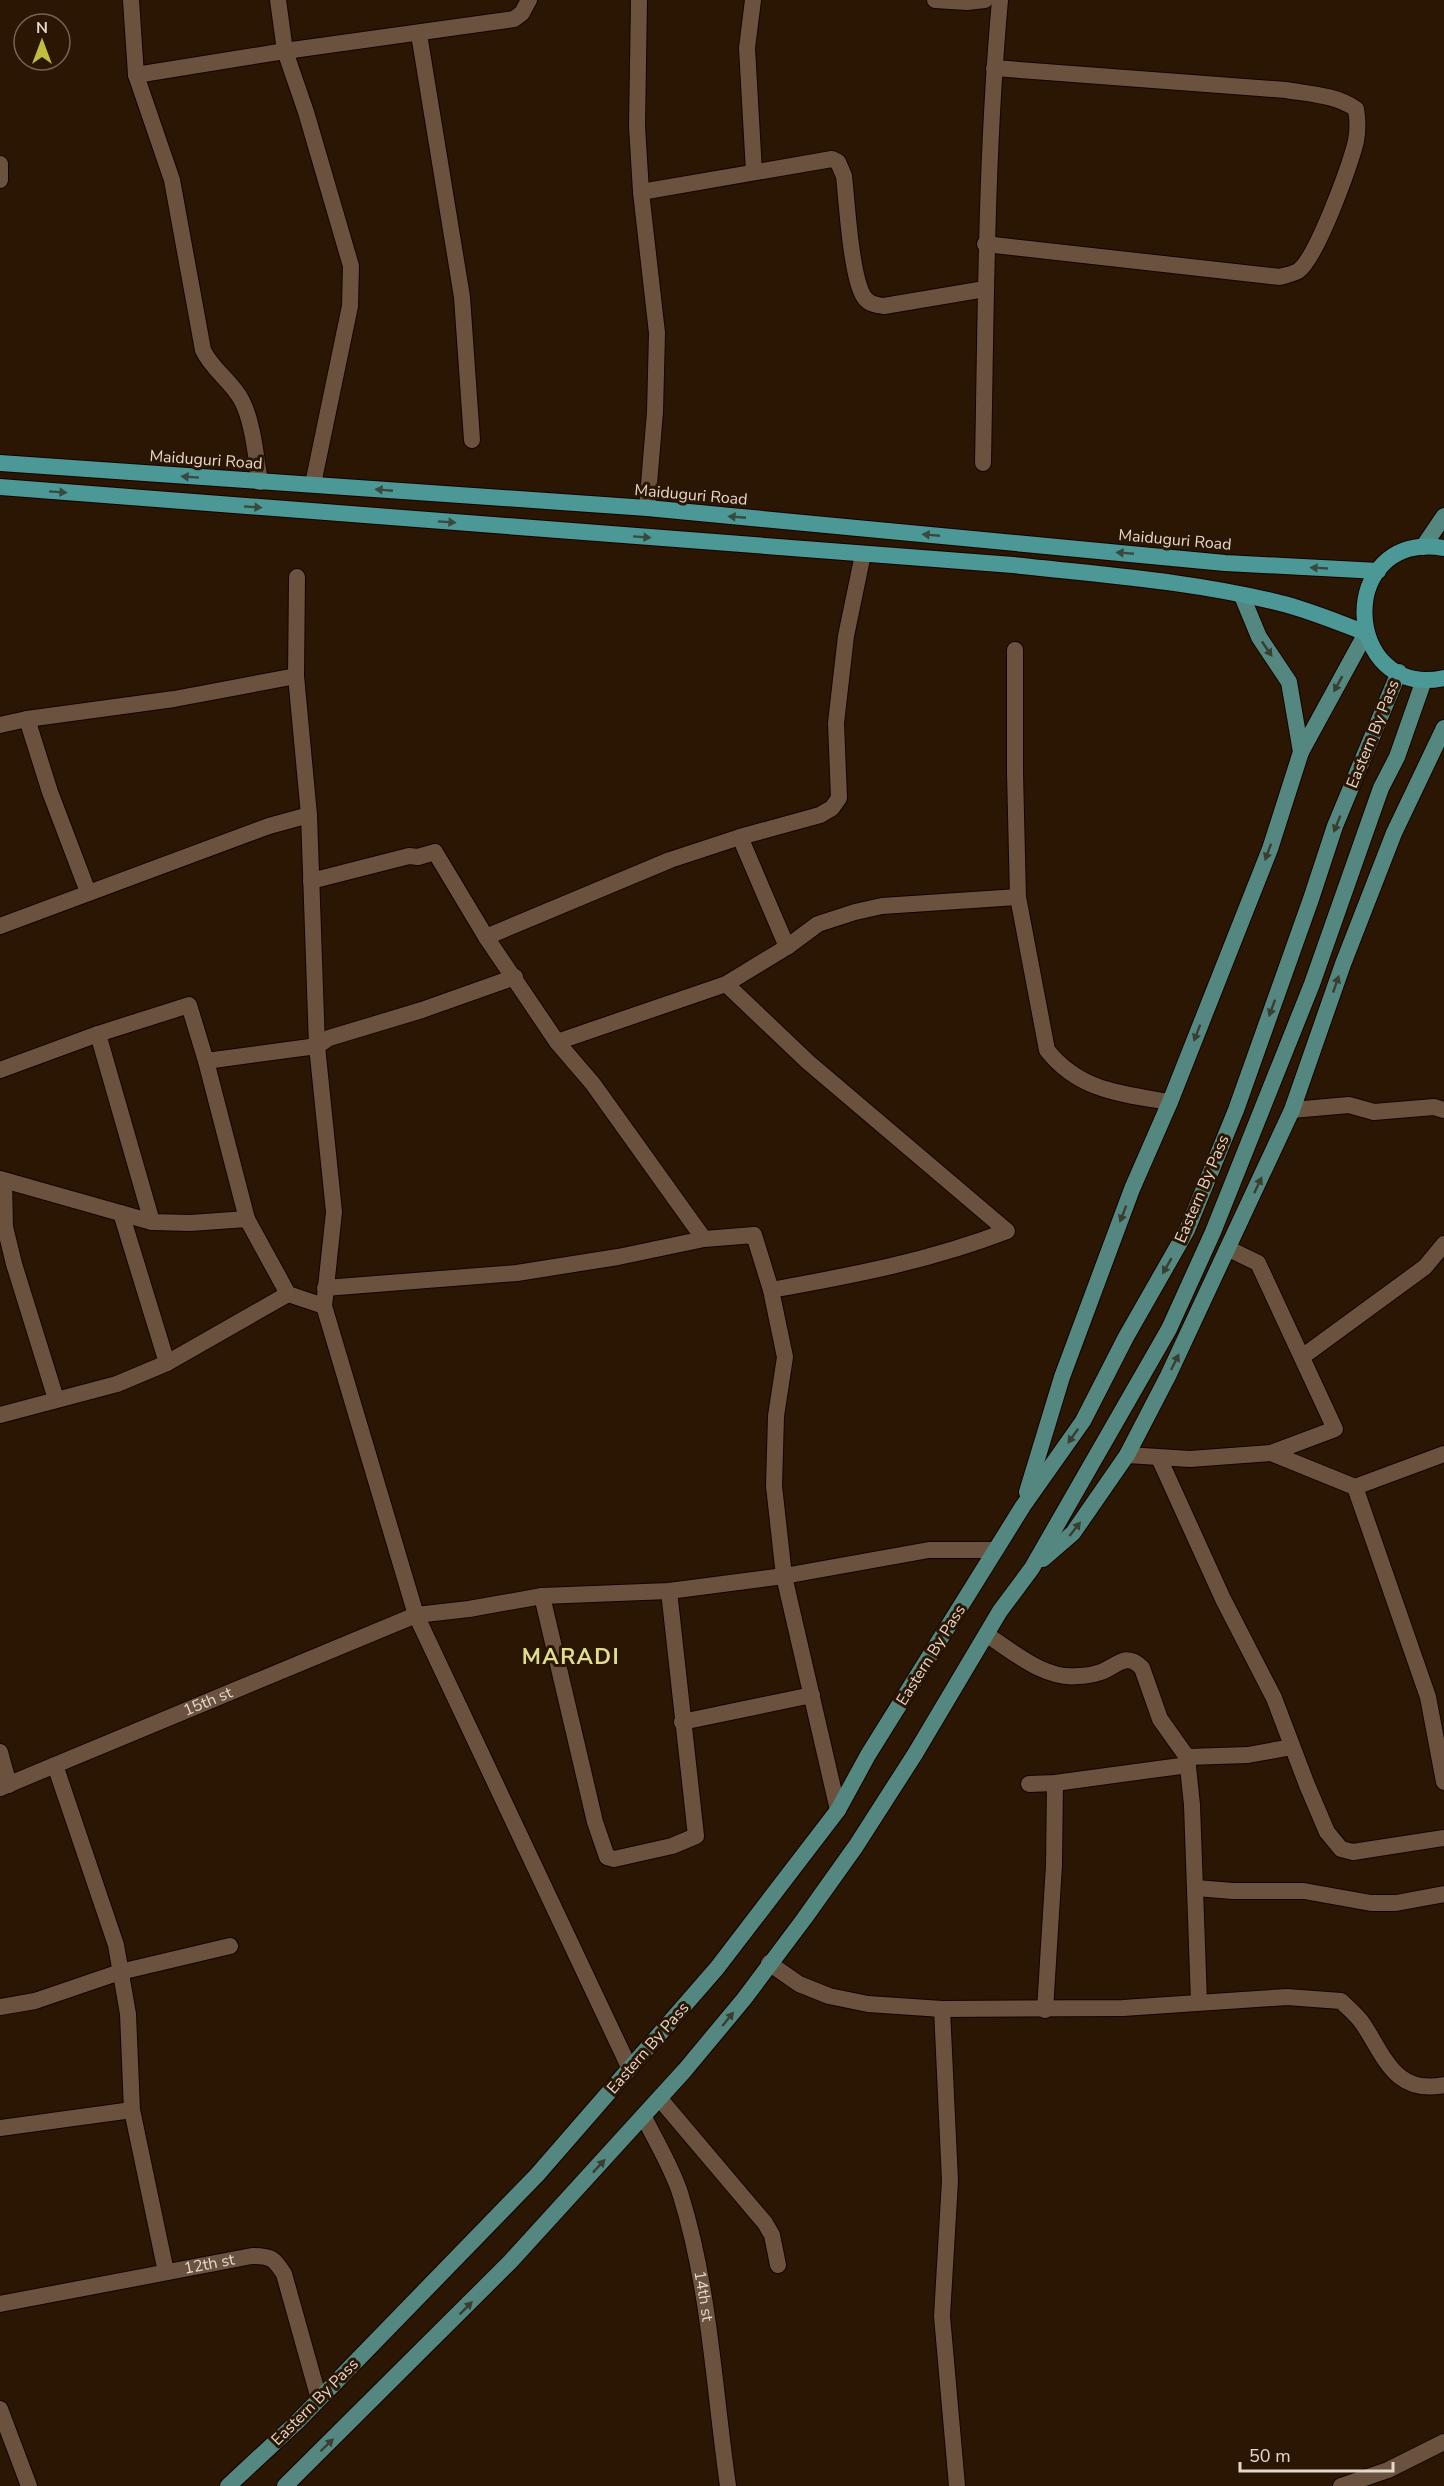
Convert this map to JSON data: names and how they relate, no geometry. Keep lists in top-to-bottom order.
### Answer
{
  "streets": {
    "highway": ["Maiduguri Road"],
    "main road": ["Eastern By Pass"],
    "street": ["15th st", "12th st", "14th st"]
  },
  "crossings": [
    ["Eastern By Pass", "15th st"],
    ["Eastern By Pass", "12th st"],
    ["Eastern By Pass", "14th st"]
  ],
  "districts": ["MARADI"],
  "scale_bar": "50 m",
  "north": "top"
}
